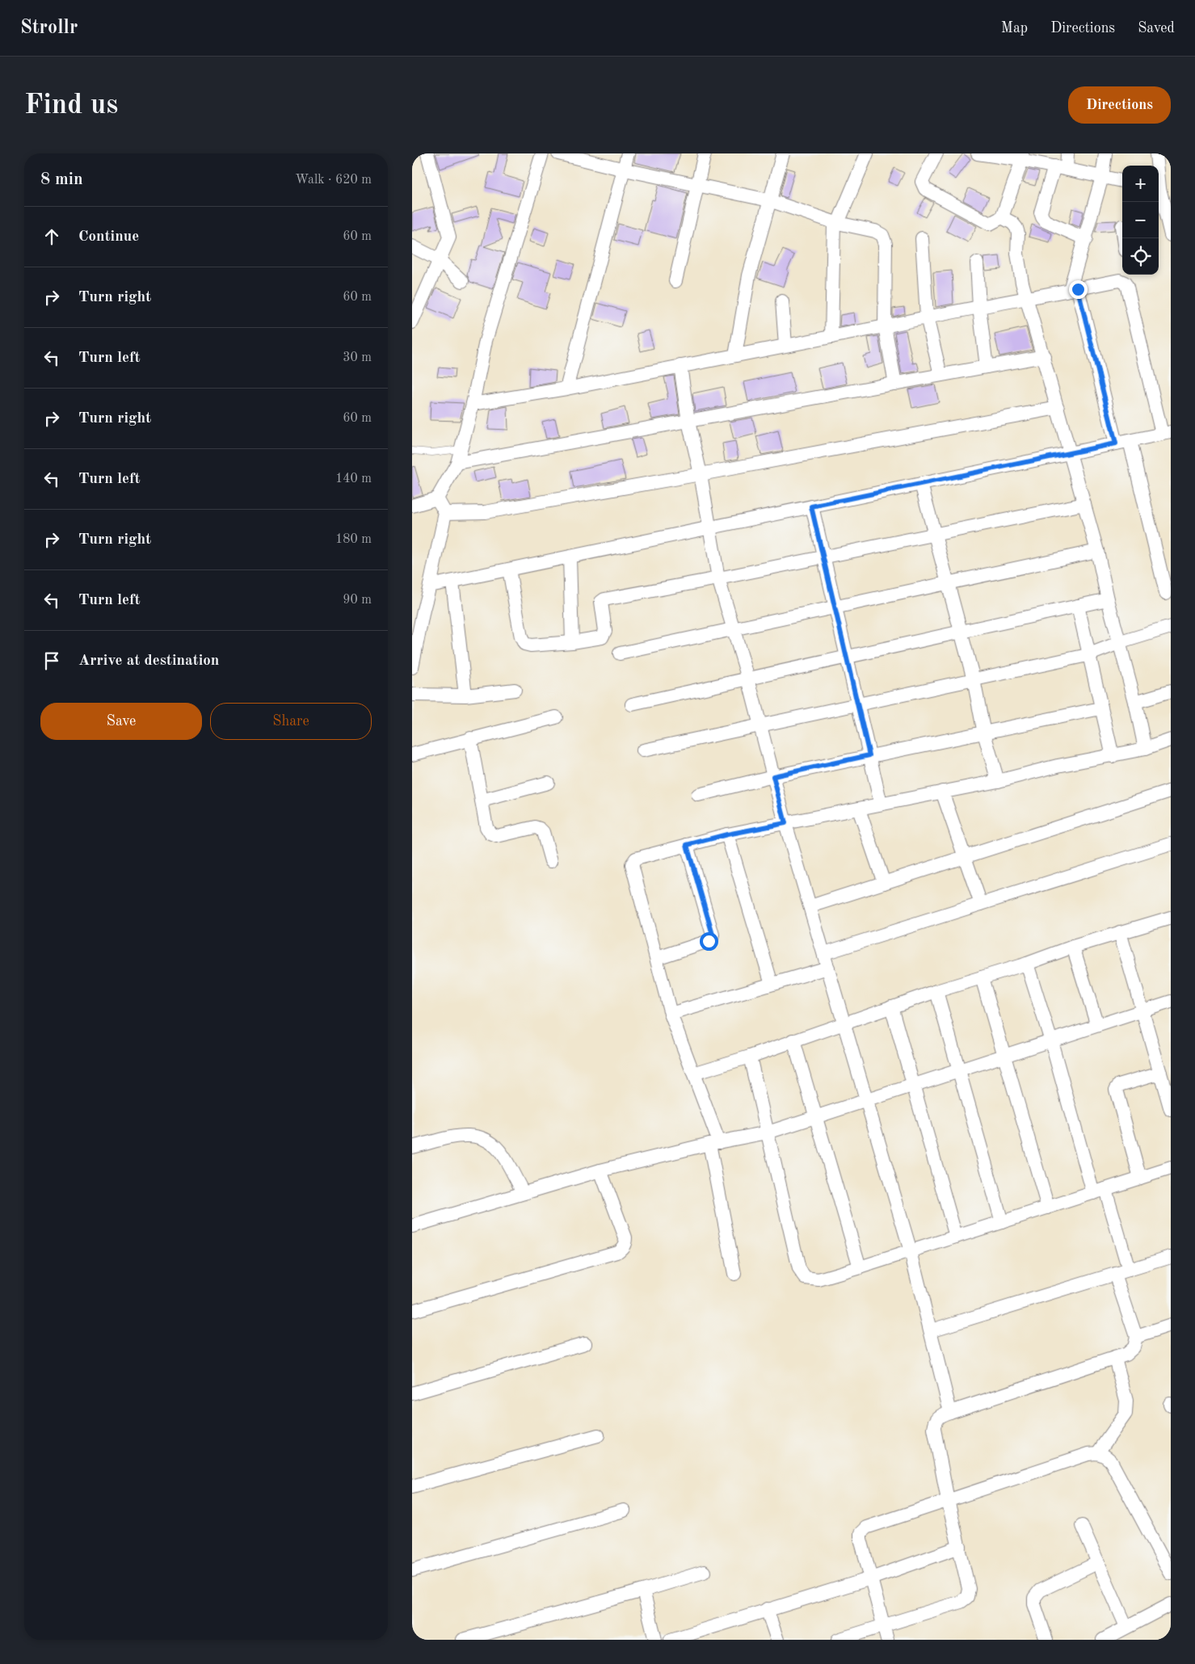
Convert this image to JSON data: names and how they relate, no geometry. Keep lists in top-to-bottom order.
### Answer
{
  "page": {
    "header": "Strollr",
    "nav": ["Map", "Directions", "Saved"],
    "buttons": [
      "Directions",
      ["Save", "Share"]
    ],
    "title": "Find us",
    "heading": ["8 min", "Walk · 620 m"],
    "map_buttons": ["+", "−"],
    "list": [
      ["Continue", "60 m"],
      ["Turn right", "60 m"],
      ["Turn left", "30 m"],
      ["Turn right", "60 m"],
      ["Turn left", "140 m"],
      ["Turn right", "180 m"],
      ["Turn left", "90 m"],
      "Arrive at destination"
    ]
  }
}
